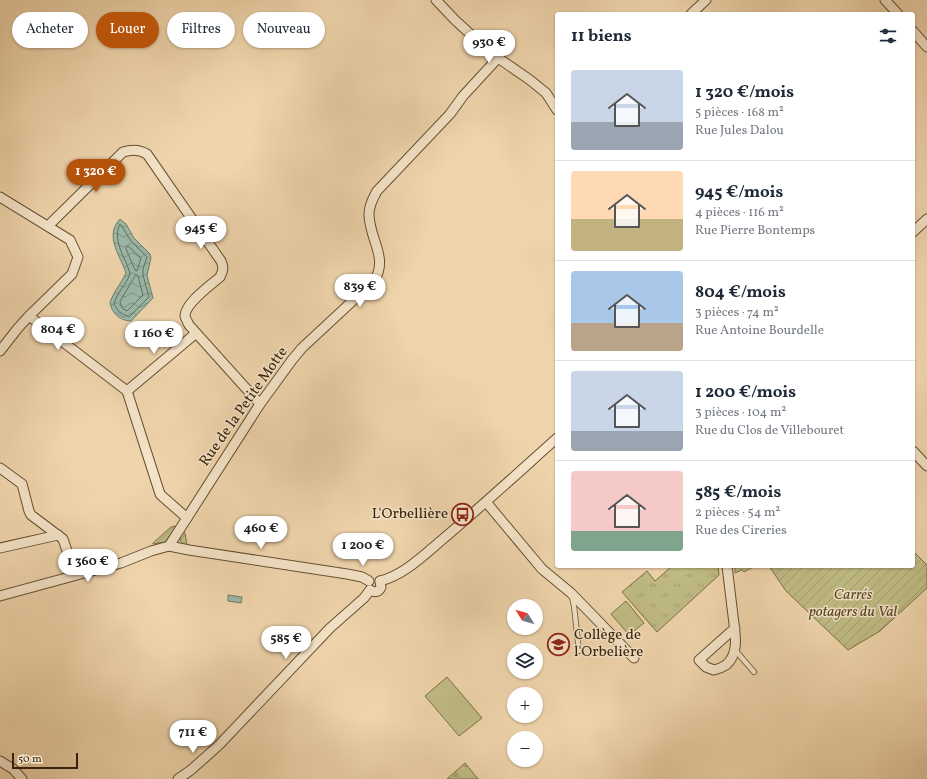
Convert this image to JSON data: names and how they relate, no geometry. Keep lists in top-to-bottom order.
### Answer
{
  "streets": {
    "street": ["Rue de la Petite Motte"]
  },
  "parks": ["Carrés potagers du Val"],
  "places": {
    "bus stop": ["L'Orbellière"],
    "school or university": ["Collège de l'Orbelière"]
  },
  "scale_bar": "50 m",
  "north": "top left",
  "page": {
    "chip": [
      "Acheter",
      "Louer",
      "Filtres",
      "Nouveau"
    ],
    "heading": "11 biens",
    "price": [
      "930 €",
      "1 320 €",
      "945 €",
      "839 €",
      "804 €",
      "1 160 €",
      "460 €",
      "1 200 €",
      "1 360 €",
      "585 €",
      "711 €"
    ],
    "list": [
      {
        "name": "1 320 €/mois",
        "note": "5 pièces · 168 m² · Rue Jules Dalou"
      },
      {
        "name": "945 €/mois",
        "note": "4 pièces · 116 m² · Rue Pierre Bontemps"
      },
      {
        "name": "804 €/mois",
        "note": "3 pièces · 74 m² · Rue Antoine Bourdelle"
      },
      {
        "name": "1 200 €/mois",
        "note": "3 pièces · 104 m² · Rue du Clos de Villebouret"
      },
      {
        "name": "585 €/mois",
        "note": "2 pièces · 54 m² · Rue des Cireries"
      }
    ],
    "map_buttons": ["+", "−"],
    "scale": "50 m"
  }
}
